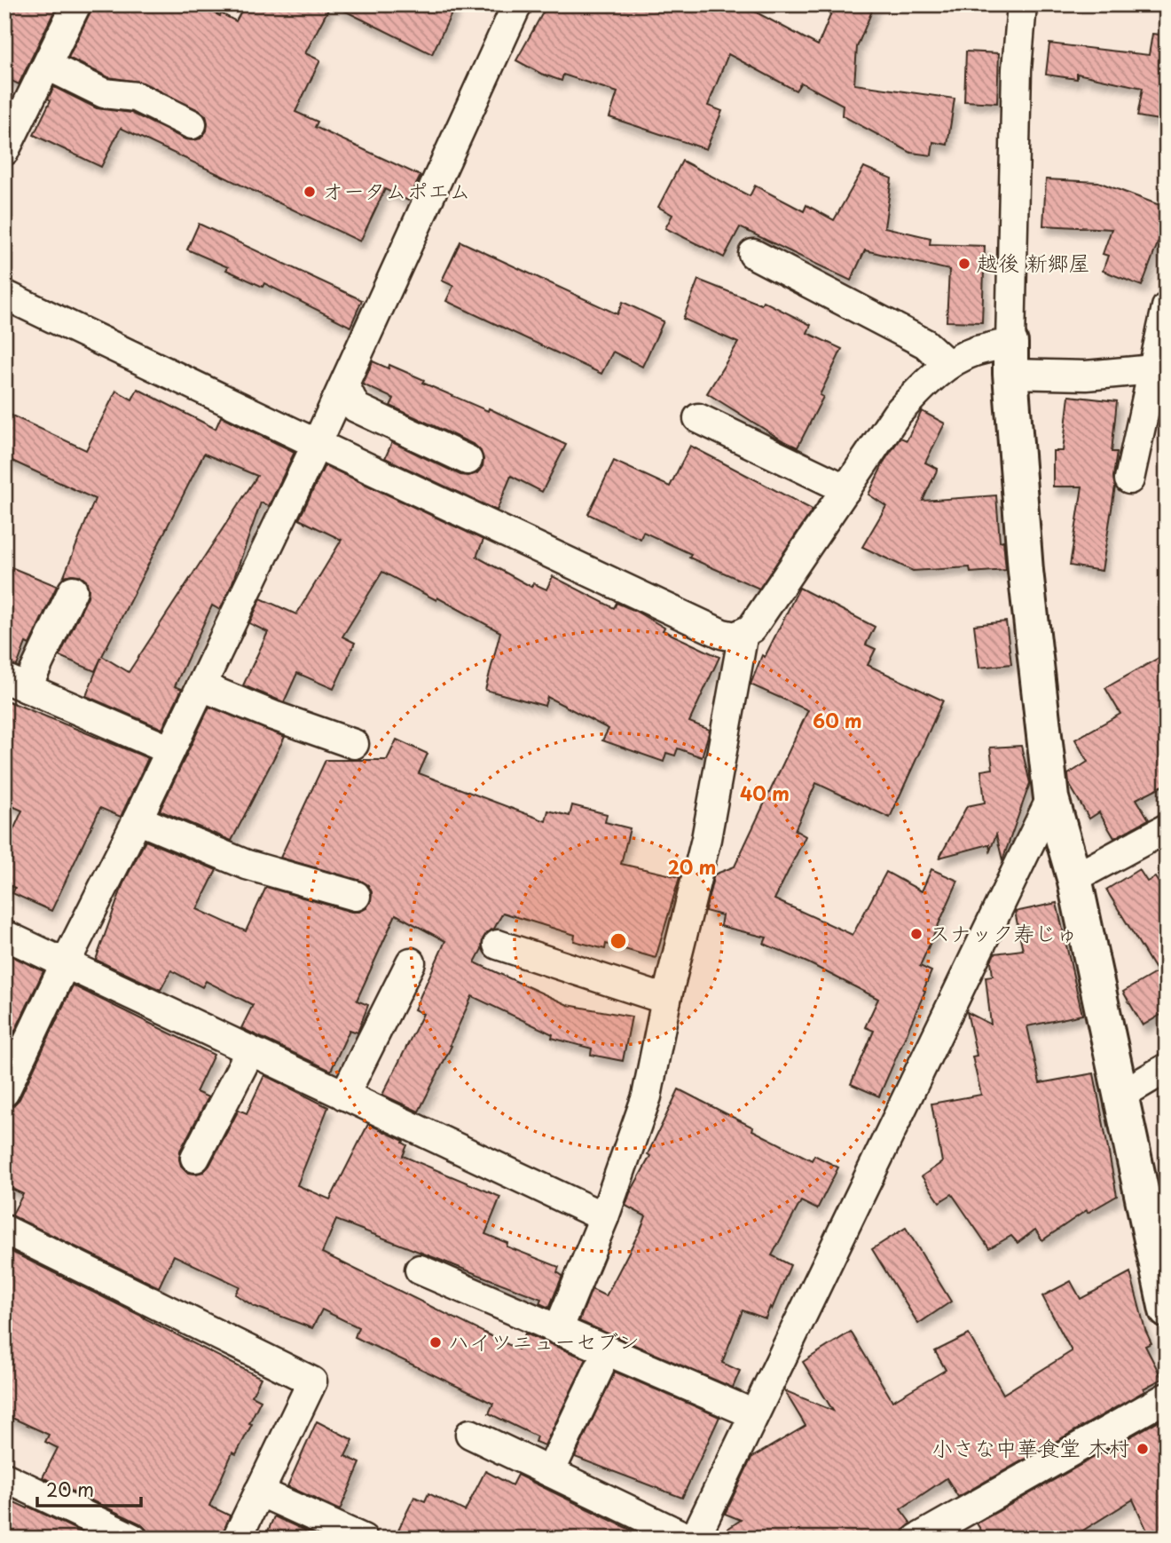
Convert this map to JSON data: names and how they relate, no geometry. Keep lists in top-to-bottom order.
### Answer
{
  "places": [
    "オータムポエム",
    "越後 新郷屋",
    "スナック寿じゅ",
    "ハイツニューセブン",
    "小さな中華食堂 木村"
  ],
  "scale_bar": "20 m",
  "rings": ["60 m", "40 m", "20 m"]
}
